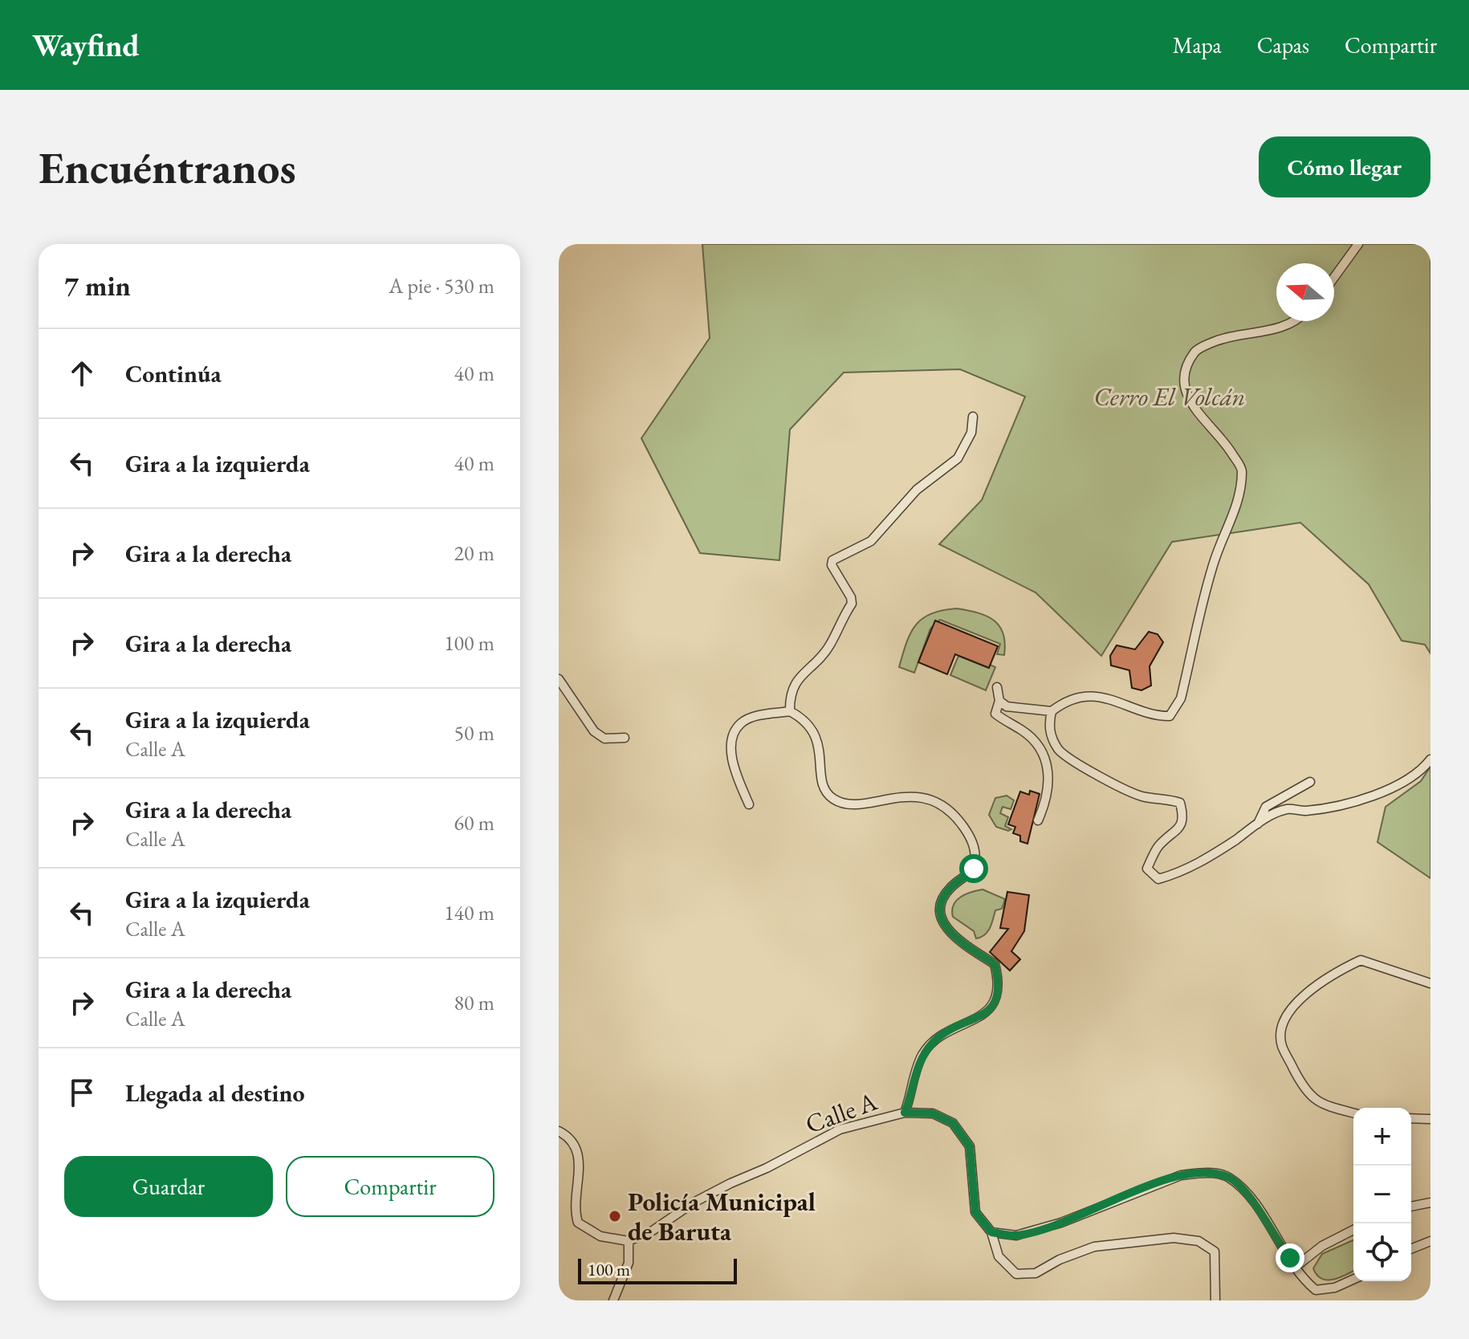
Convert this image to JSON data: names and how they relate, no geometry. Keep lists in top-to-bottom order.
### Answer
{
  "streets": {
    "street": ["Calle A"]
  },
  "parks": ["Cerro El Volcán"],
  "places": ["Policía Municipal de Baruta"],
  "scale_bar": "100 m",
  "north": "left",
  "page": {
    "header": "Wayfind",
    "nav": ["Mapa", "Capas", "Compartir"],
    "buttons": [
      "Cómo llegar",
      ["Guardar", "Compartir"]
    ],
    "title": "Encuéntranos",
    "heading": ["7 min", "A pie · 530 m"],
    "list": [
      ["Continúa", "40 m"],
      ["Gira a la izquierda", "40 m"],
      ["Gira a la derecha", "20 m"],
      ["Gira a la derecha", "100 m"],
      ["Gira a la izquierda", "Calle A", "50 m"],
      ["Gira a la derecha", "Calle A", "60 m"],
      ["Gira a la izquierda", "Calle A", "140 m"],
      ["Gira a la derecha", "Calle A", "80 m"],
      "Llegada al destino"
    ],
    "map_buttons": ["+", "−"],
    "scale": "100 m"
  }
}
